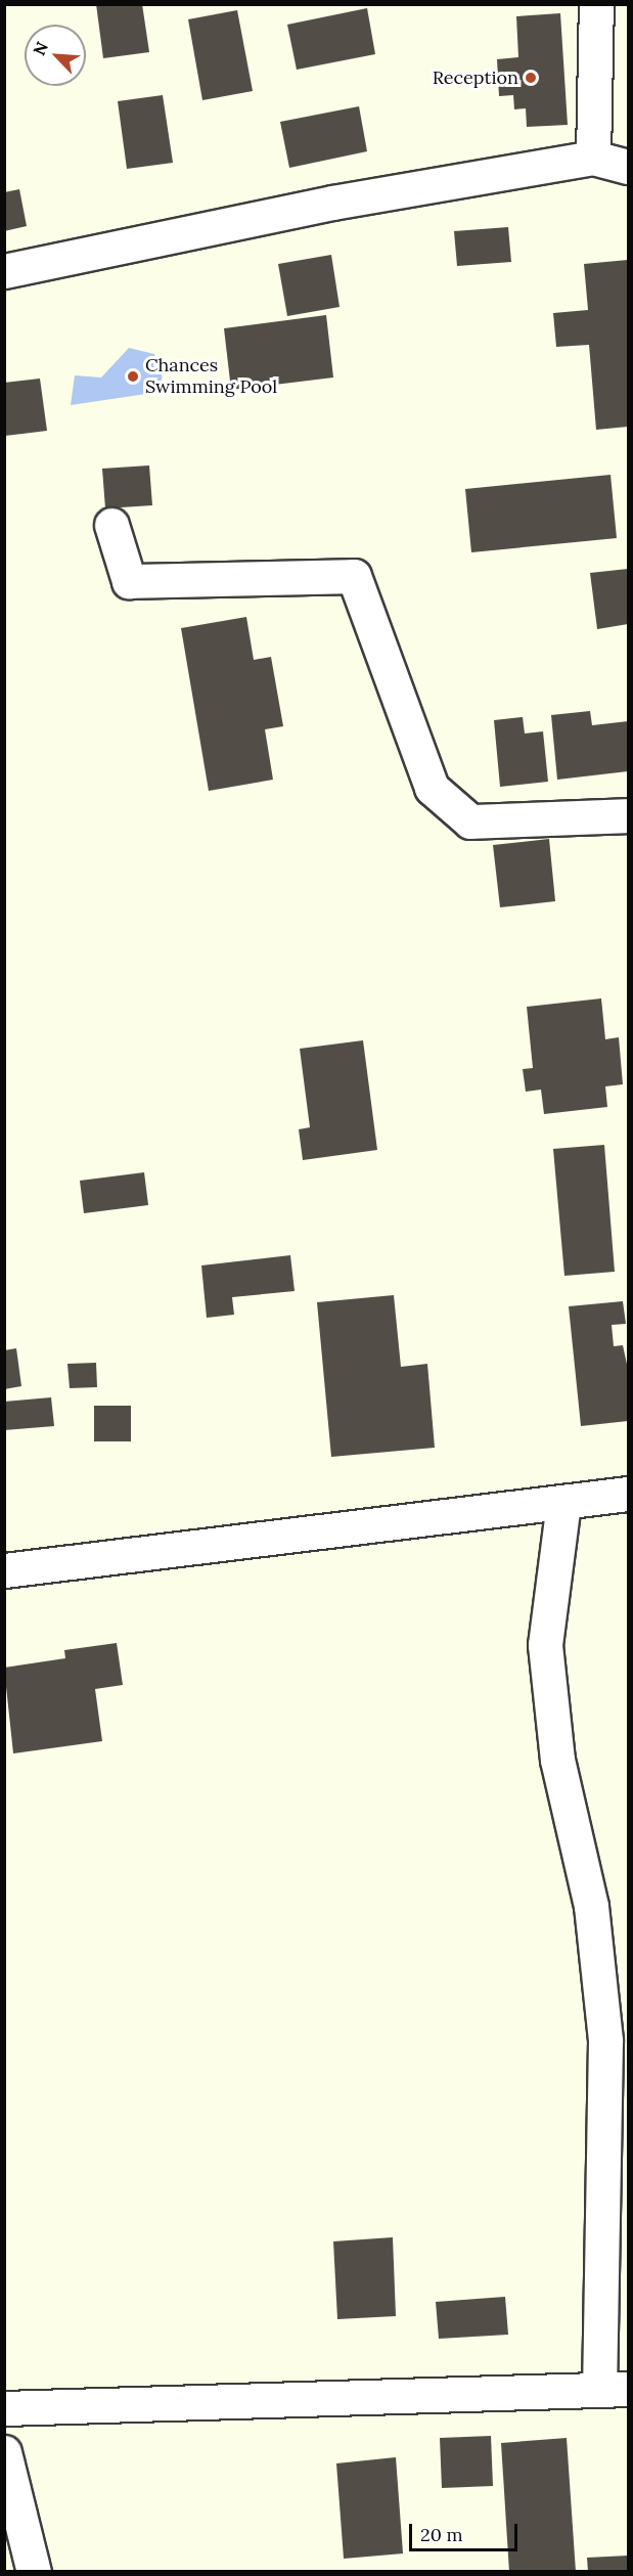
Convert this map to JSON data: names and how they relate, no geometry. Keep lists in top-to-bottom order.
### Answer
{
  "places": ["Reception", "Chances Swimming Pool"],
  "scale_bar": "20 m",
  "north": "top left"
}
